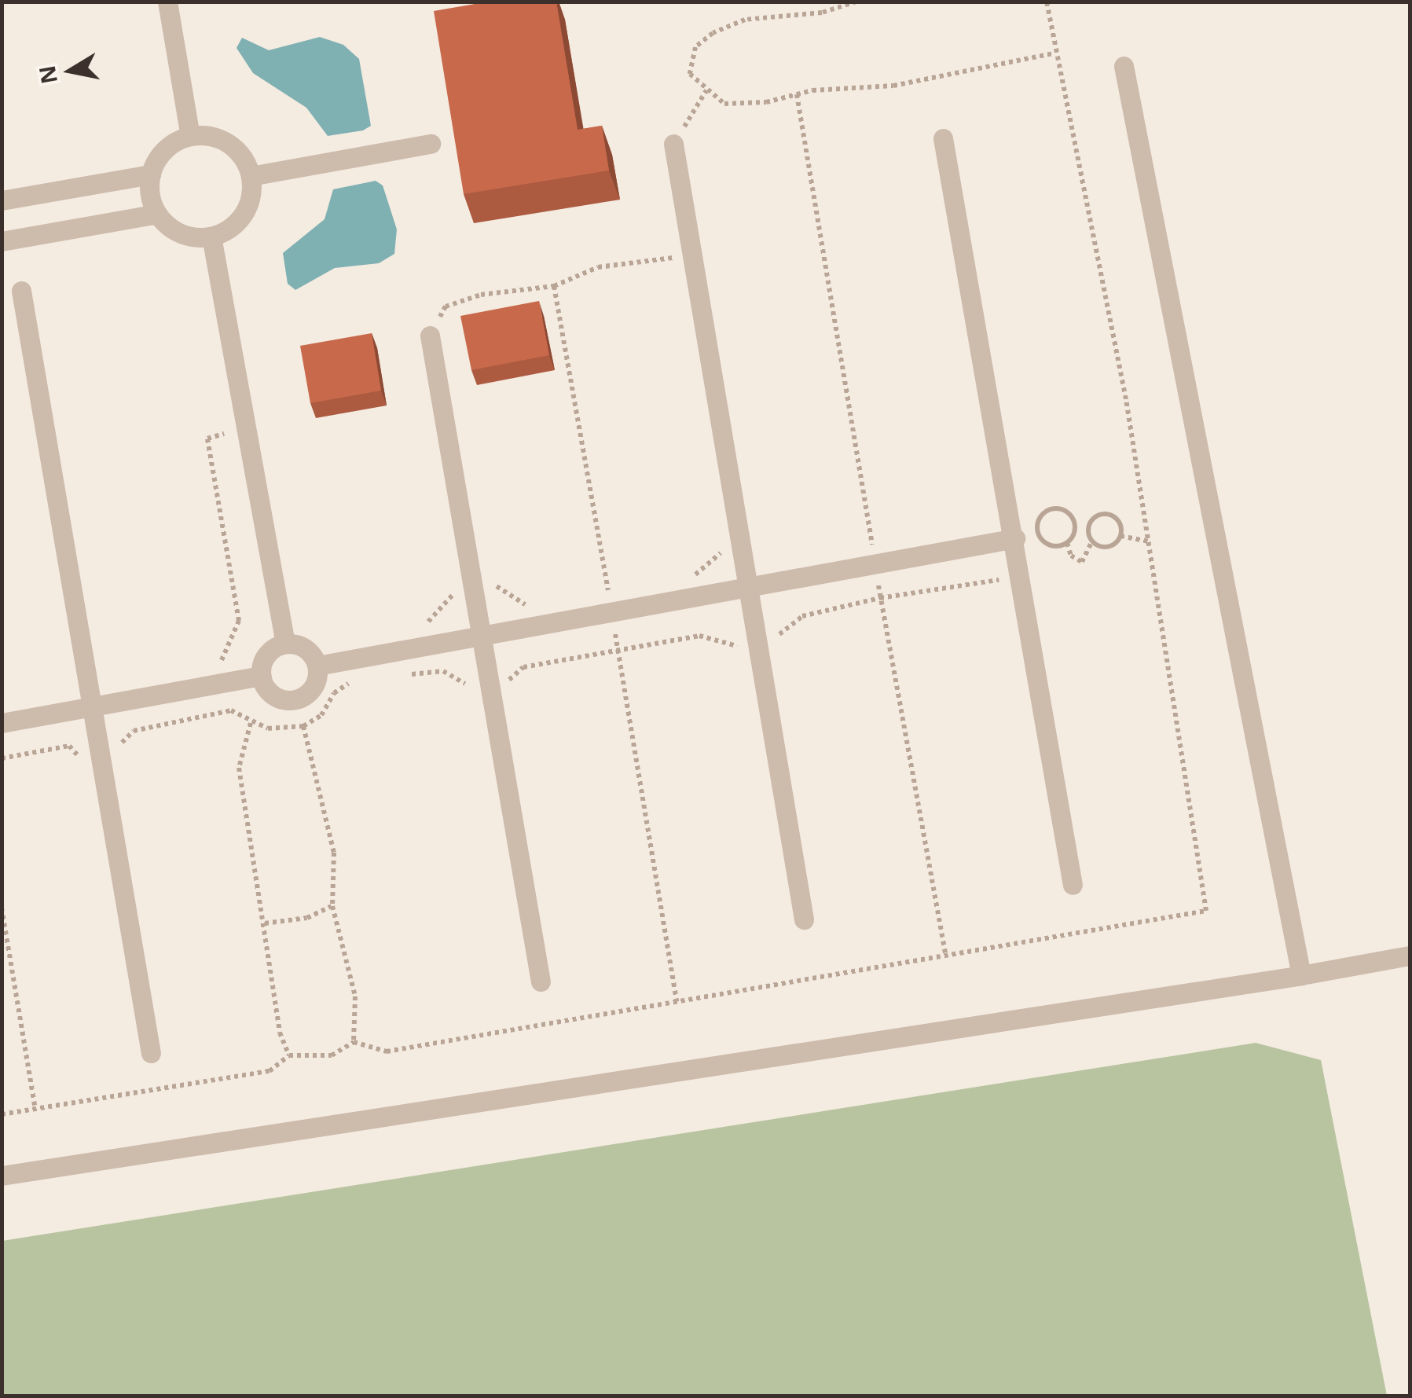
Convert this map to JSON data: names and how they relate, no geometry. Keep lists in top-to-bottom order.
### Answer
{
  "north": "left"
}
